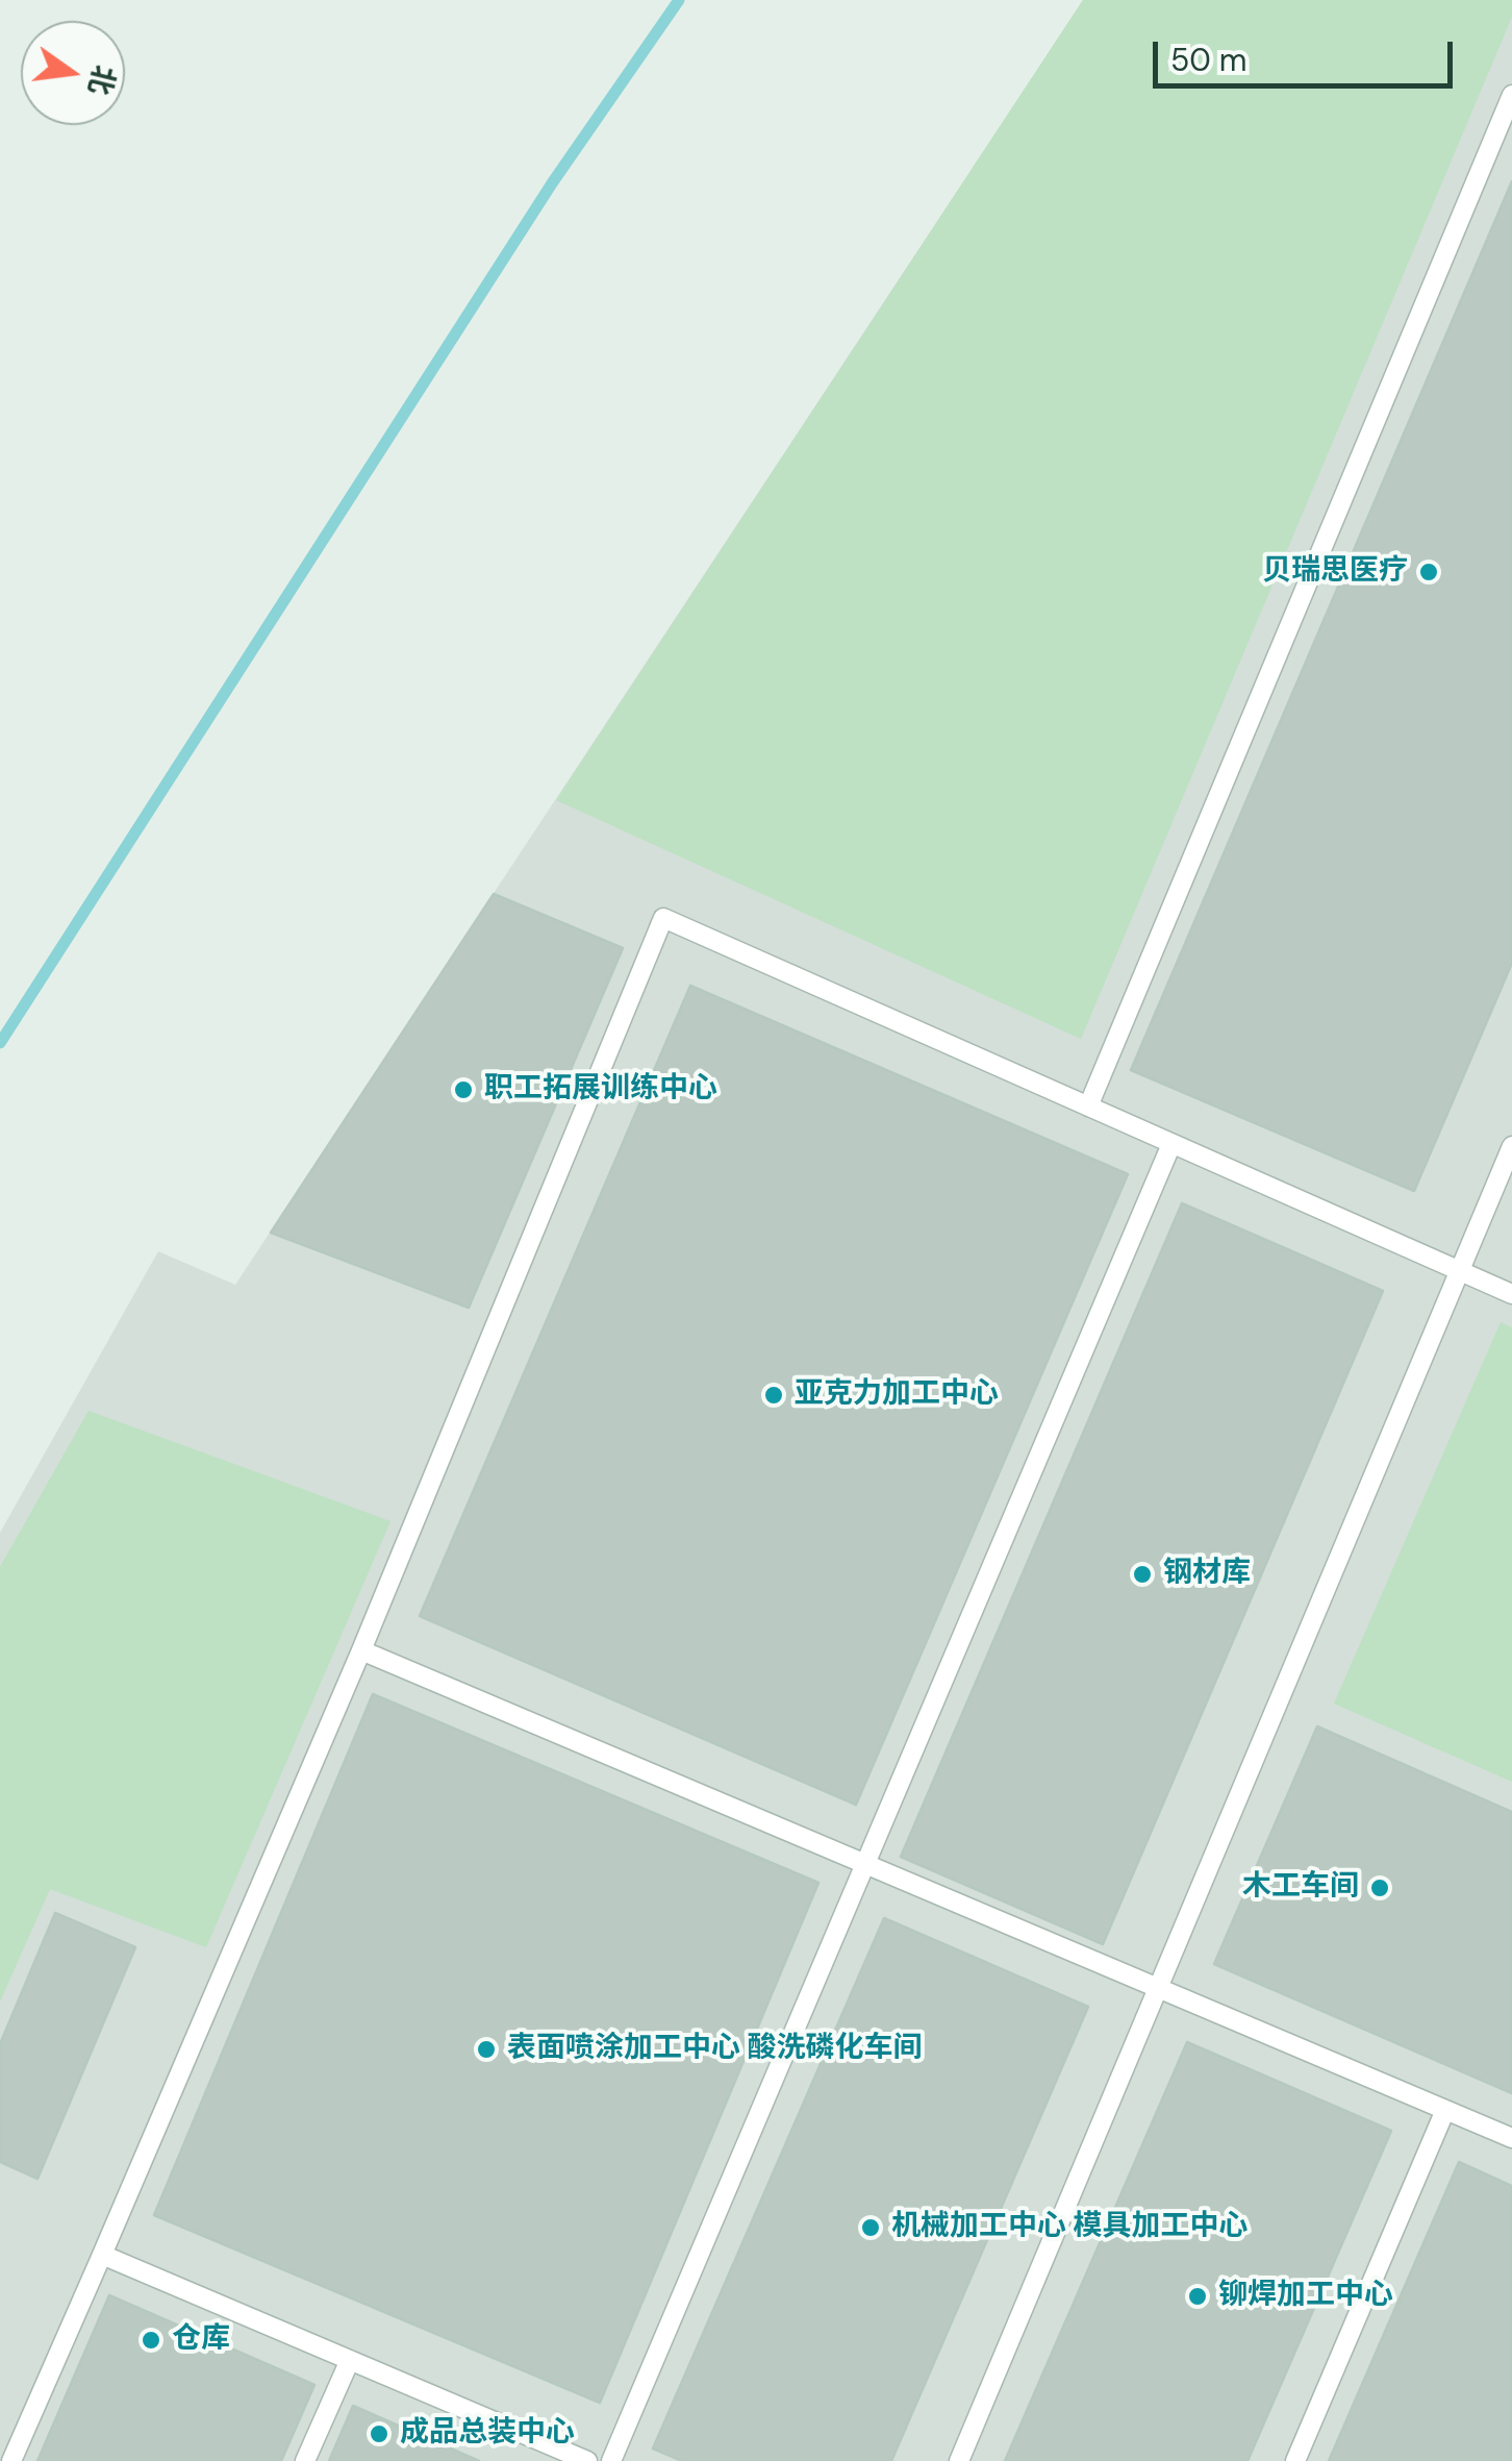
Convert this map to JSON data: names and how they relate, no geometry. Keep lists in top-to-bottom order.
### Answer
{
  "places": [
    "贝瑞思医疗",
    "职工拓展训练中心",
    "亚克力加工中心",
    "钢材库",
    "木工车间",
    "表面喷涂加工中心 酸洗磷化车间",
    "机械加工中心 模具加工中心",
    "铆焊加工中心",
    "仓库",
    "成品总装中心"
  ],
  "scale_bar": "50 m",
  "north": "right"
}
